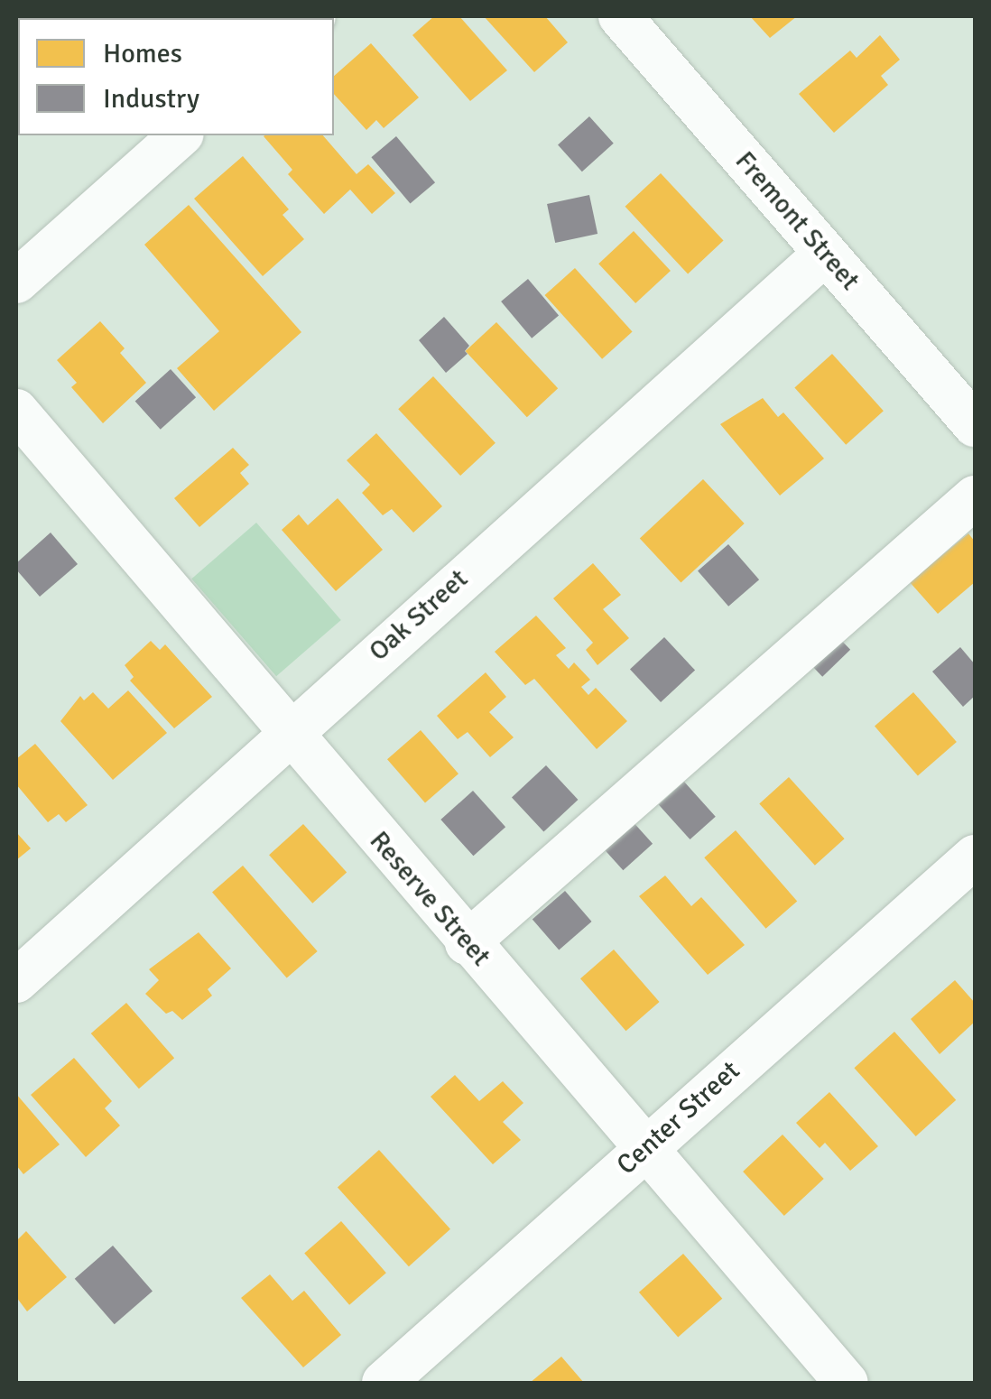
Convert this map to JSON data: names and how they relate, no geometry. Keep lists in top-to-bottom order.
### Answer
{
  "streets": {
    "street": [
      "Fremont Street",
      "Oak Street",
      "Reserve Street",
      "Center Street"
    ]
  },
  "crossings": [
    ["Fremont Street", "Oak Street"],
    ["Oak Street", "Reserve Street"],
    ["Reserve Street", "Center Street"]
  ],
  "legend": ["Homes", "Industry"]
}
